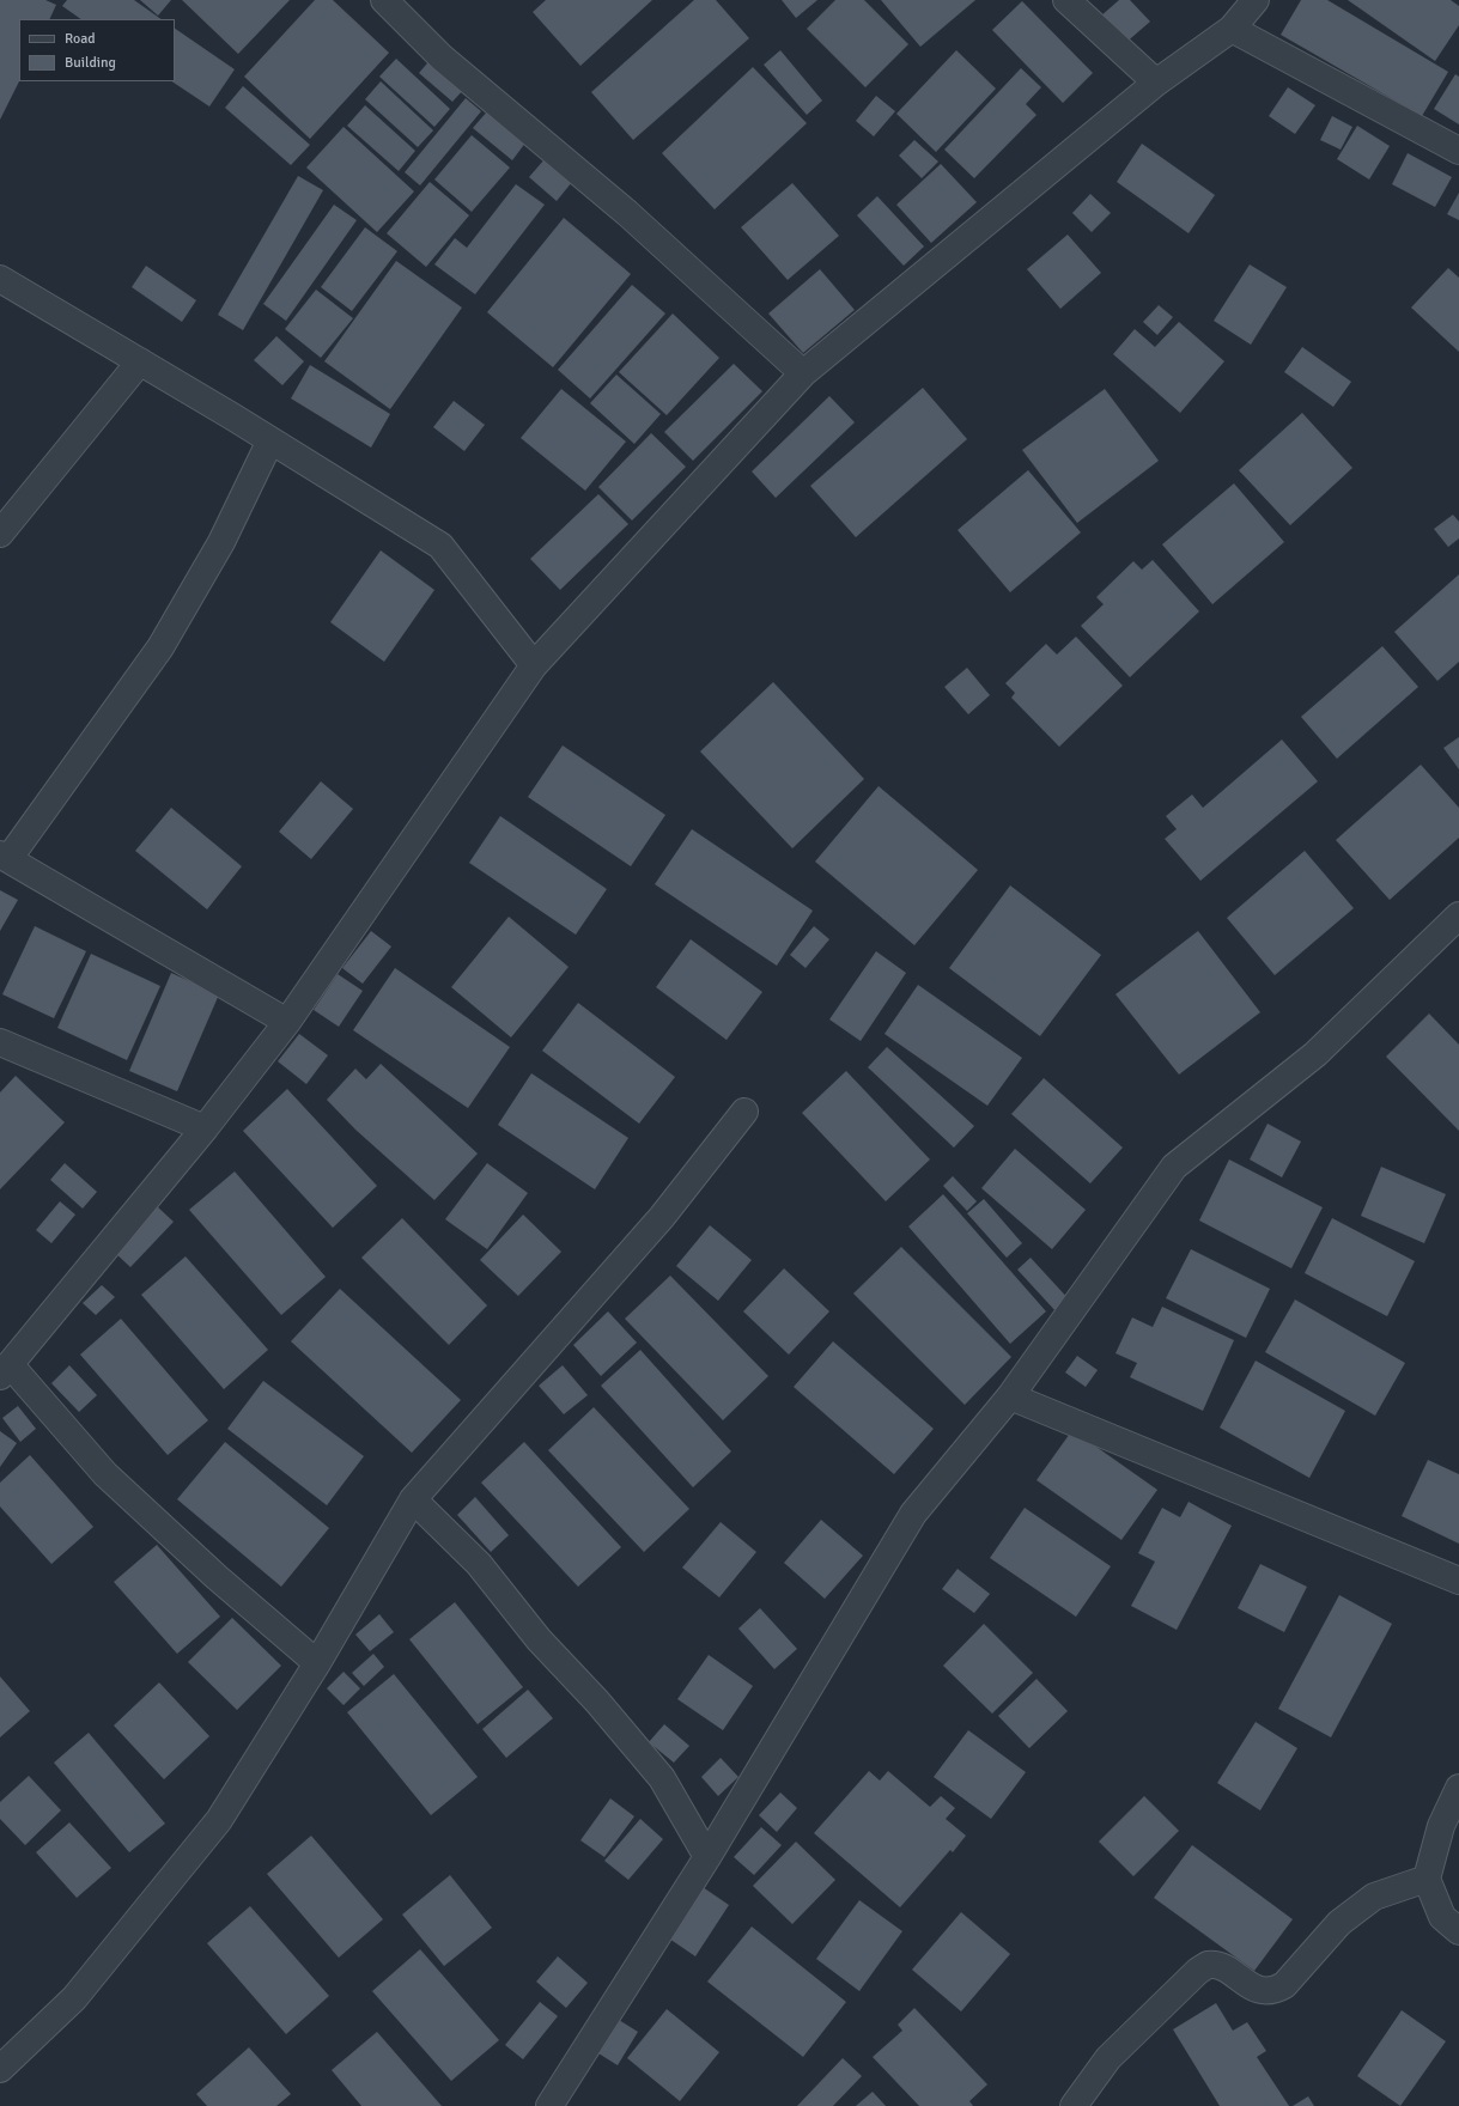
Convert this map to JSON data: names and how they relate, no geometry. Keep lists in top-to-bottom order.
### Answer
{
  "legend": ["Road", "Building"]
}
